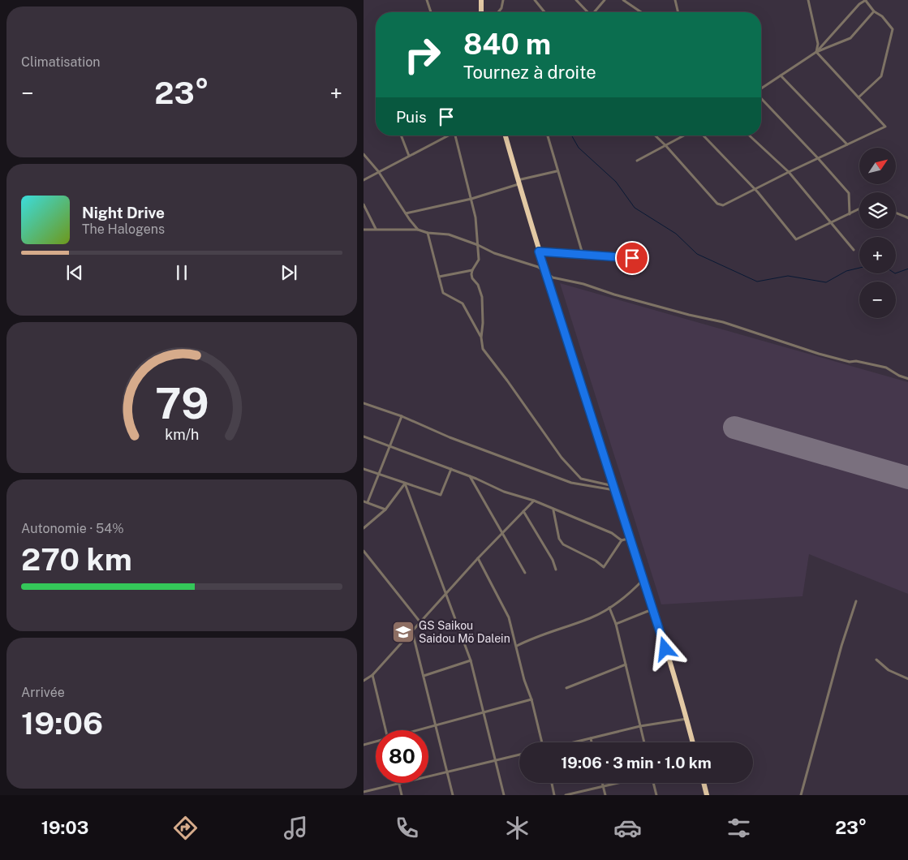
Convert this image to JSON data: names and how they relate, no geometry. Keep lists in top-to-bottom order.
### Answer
{
  "places": {
    "school or university": ["GS Saikou Saidou Mö Dalein"]
  },
  "north": "top right",
  "page": {
    "tile": [
      "Climatisation",
      ["Autonomie · 54%", "270 km"],
      ["Arrivée", "19:06"]
    ],
    "turn": ["840 m", "Tournez à droite"],
    "heat": ["−", "23°", "+"],
    "then": "Puis",
    "map_buttons": ["+", "−"],
    "song": ["Night Drive", "The Halogens"],
    "limit": "80",
    "trip": "19:06 · 3 min · 1.0 km",
    "tabs": ["19:03", "23°"],
    "gauge": ["79", "km/h"]
  }
}
